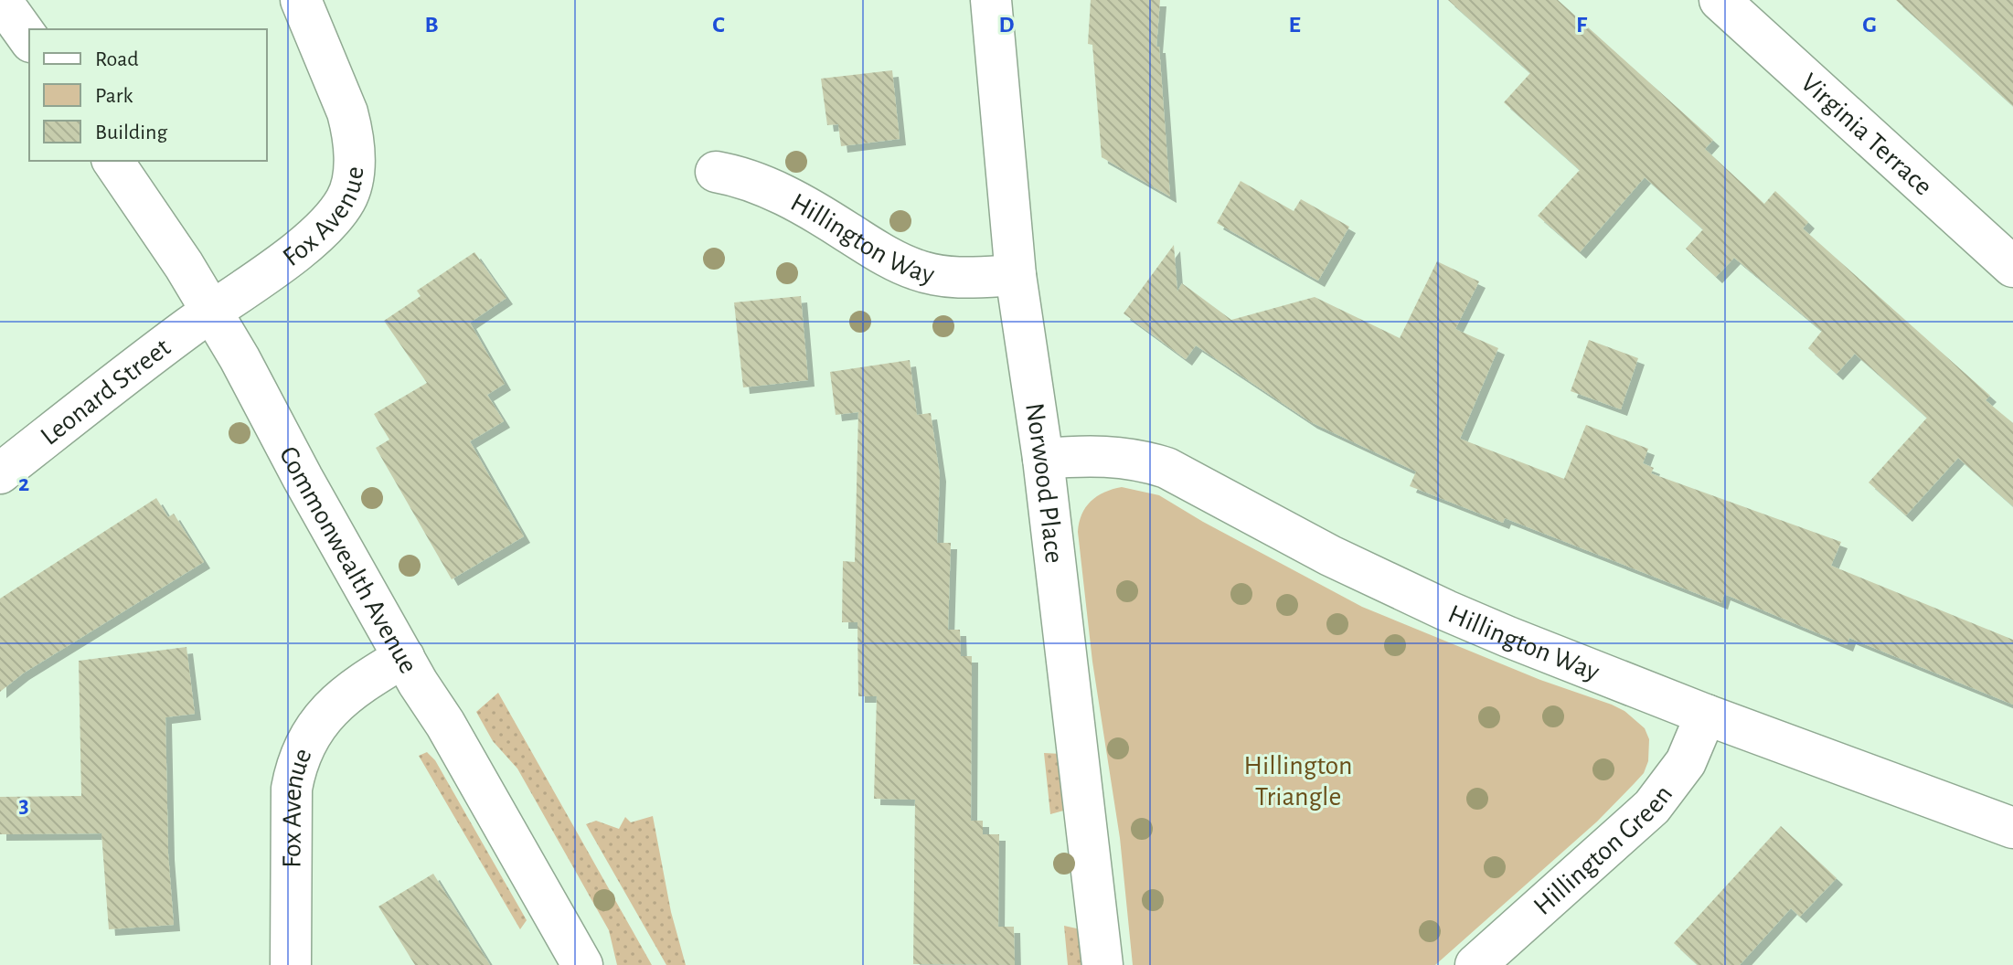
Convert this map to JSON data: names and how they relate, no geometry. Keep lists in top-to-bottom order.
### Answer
{
  "streets": {
    "street": [
      "Virginia Terrace",
      "Fox Avenue",
      "Hillington Way",
      "Leonard Street",
      "Norwood Place",
      "Commonwealth Avenue",
      "Hillington Green"
    ]
  },
  "crossings": [
    ["Fox Avenue", "Leonard Street"],
    ["Fox Avenue", "Commonwealth Avenue"],
    ["Hillington Way", "Norwood Place"],
    ["Hillington Way", "Hillington Green"],
    ["Leonard Street", "Commonwealth Avenue"]
  ],
  "parks": ["Hillington Triangle"],
  "legend": ["Road", "Park", "Building"],
  "grid": {
    "columns": [
      "B",
      "C",
      "D",
      "E",
      "F",
      "G"
    ],
    "rows": ["2", "3"]
  }
}
